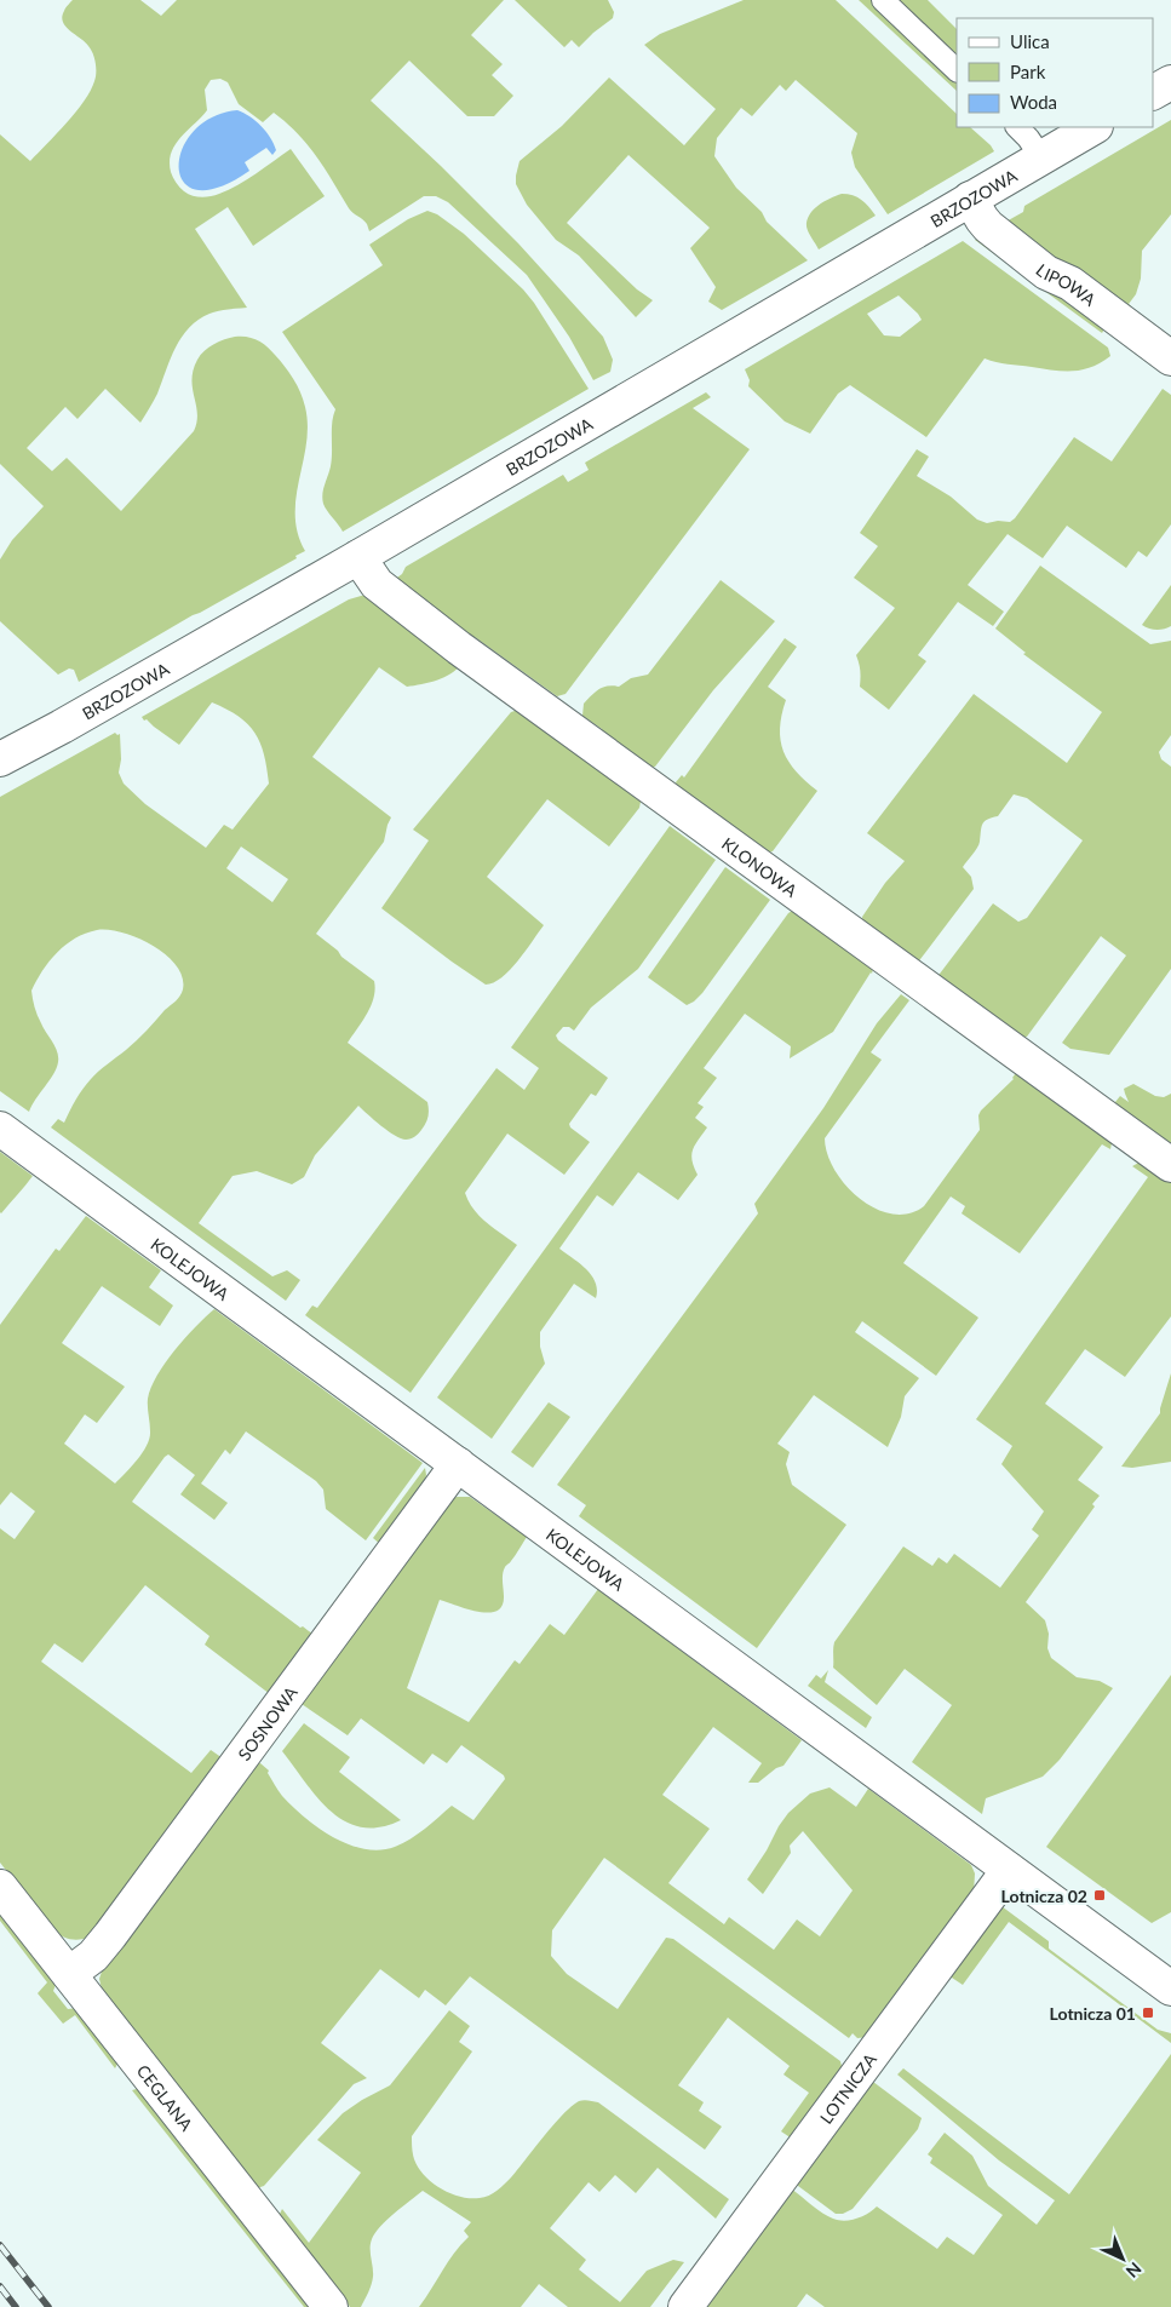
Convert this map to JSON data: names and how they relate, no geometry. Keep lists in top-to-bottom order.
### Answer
{
  "streets": {
    "street": [
      "BRZOZOWA",
      "LIPOWA",
      "KLONOWA",
      "KOLEJOWA",
      "SOSNOWA",
      "LOTNICZA",
      "CEGLANA"
    ]
  },
  "crossings": [
    ["BRZOZOWA", "LIPOWA"],
    ["BRZOZOWA", "KLONOWA"],
    ["KOLEJOWA", "SOSNOWA"],
    ["KOLEJOWA", "LOTNICZA"],
    ["SOSNOWA", "CEGLANA"]
  ],
  "places": {
    "transit": ["Lotnicza 02", "Lotnicza 01"]
  },
  "legend": ["Ulica", "Park", "Woda"],
  "north": "bottom right"
}
